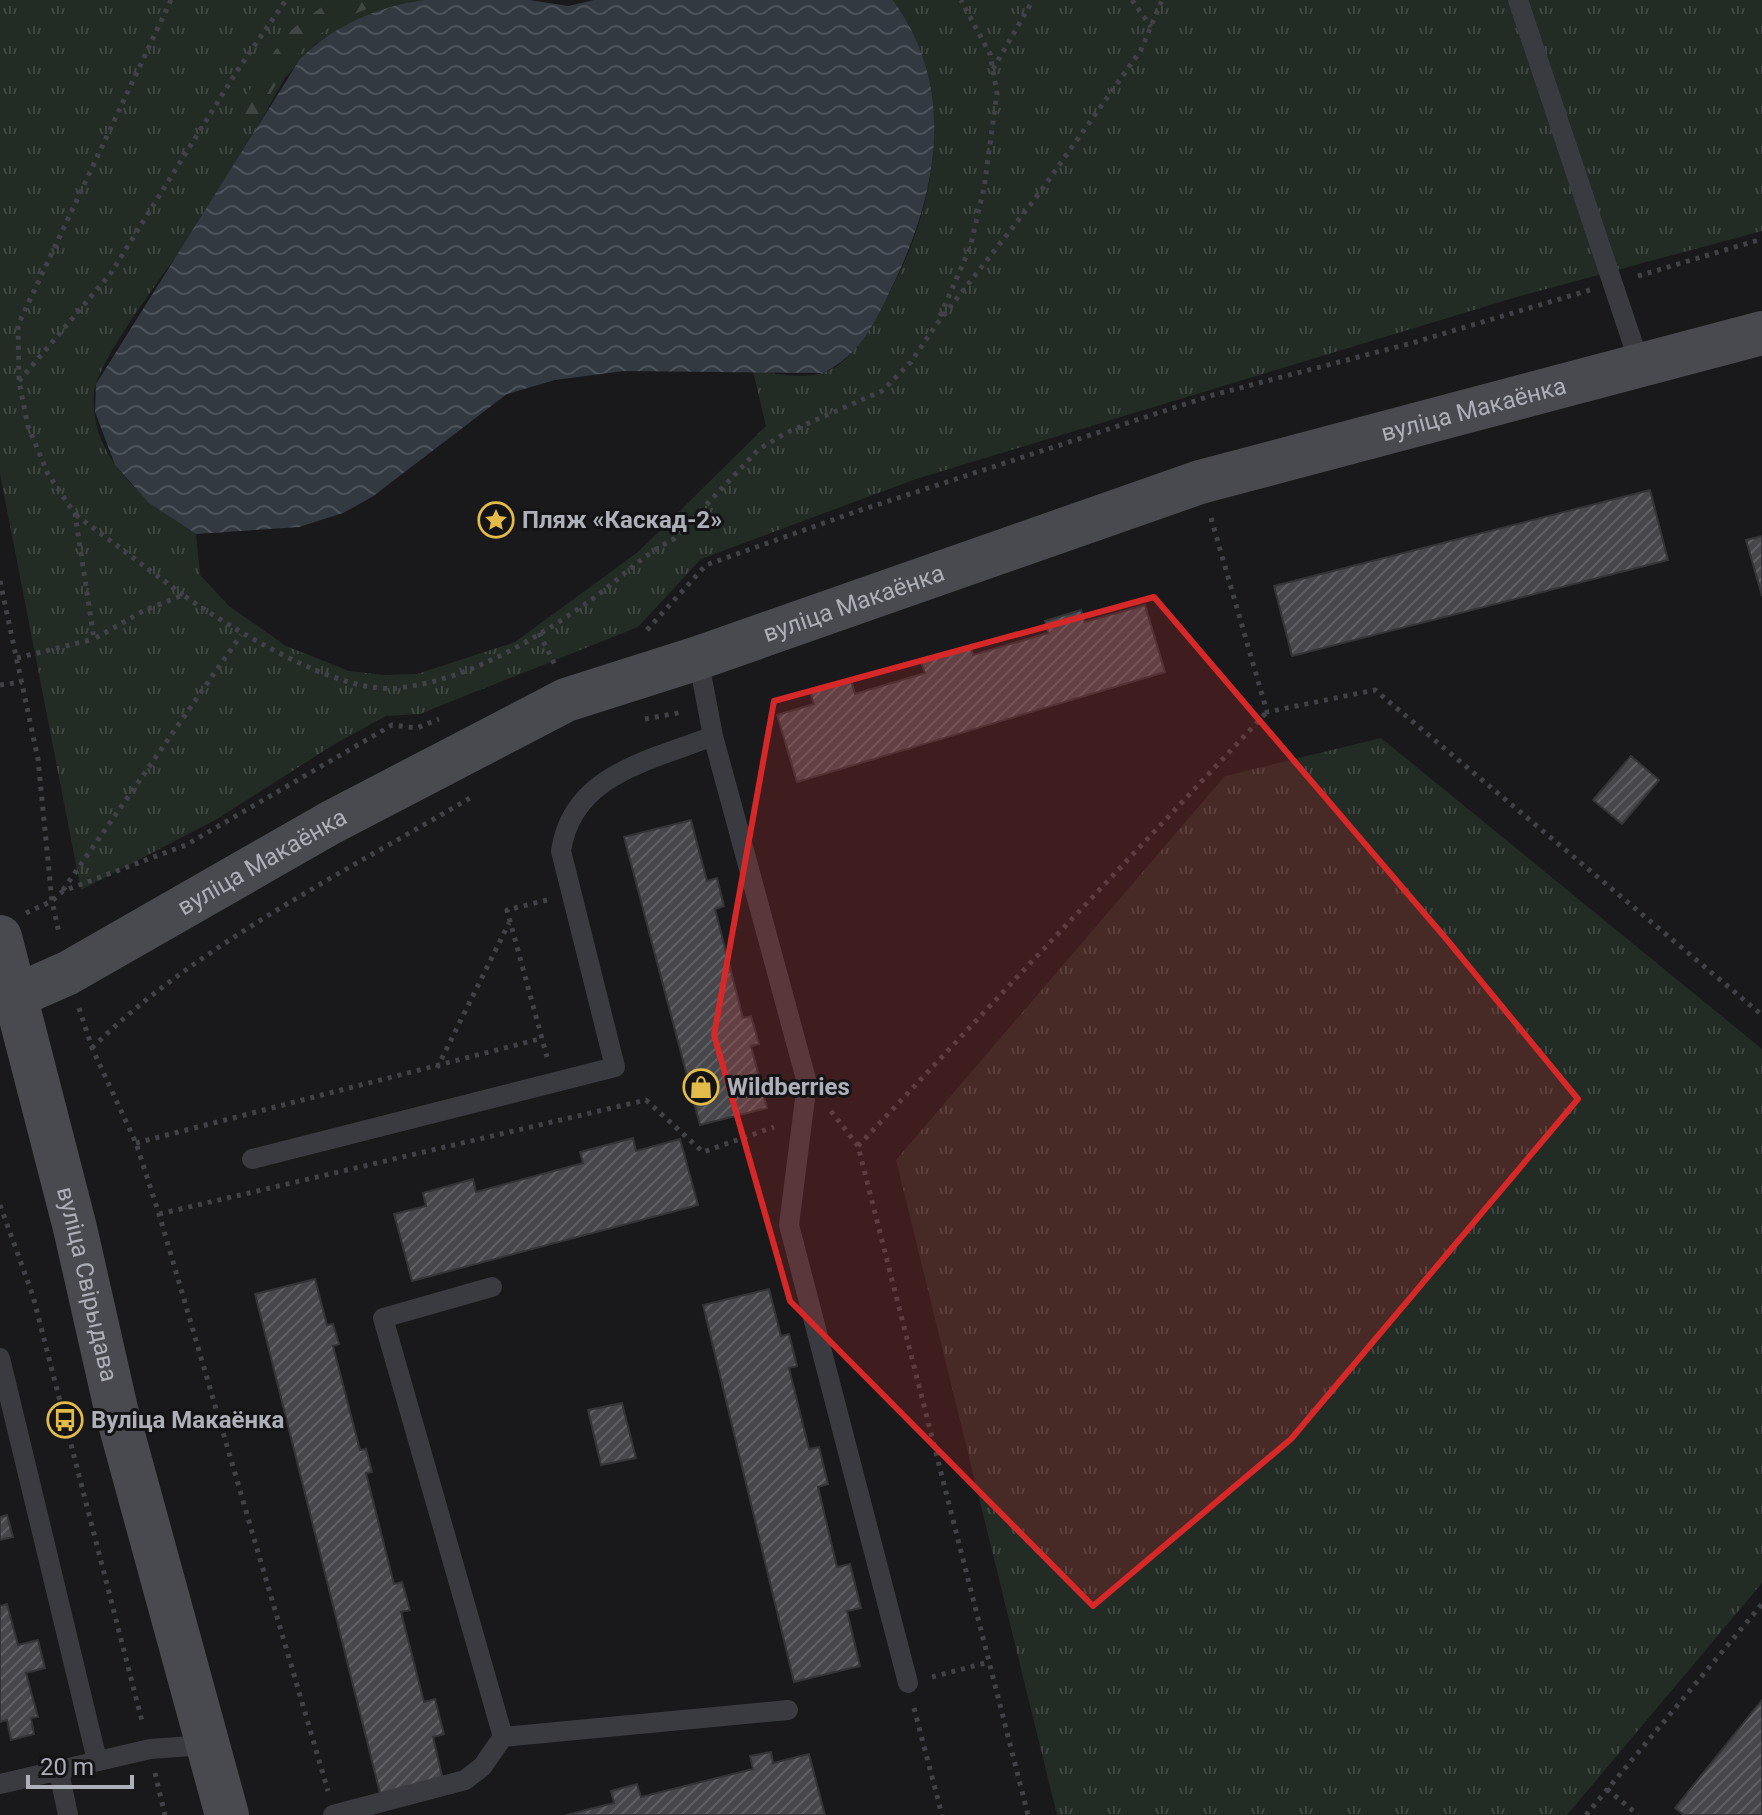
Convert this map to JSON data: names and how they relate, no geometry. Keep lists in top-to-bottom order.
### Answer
{
  "streets": {
    "street": ["вуліца Макаёнка", "вуліца Свірыдава"]
  },
  "crossings": [
    ["вуліца Макаёнка", "вуліца Свірыдава"]
  ],
  "places": {
    "place": ["Пляж «Каскад-2»"],
    "shop": ["Wildberries"],
    "bus stop": ["Вуліца Макаёнка"]
  },
  "scale_bar": "20 m"
}
